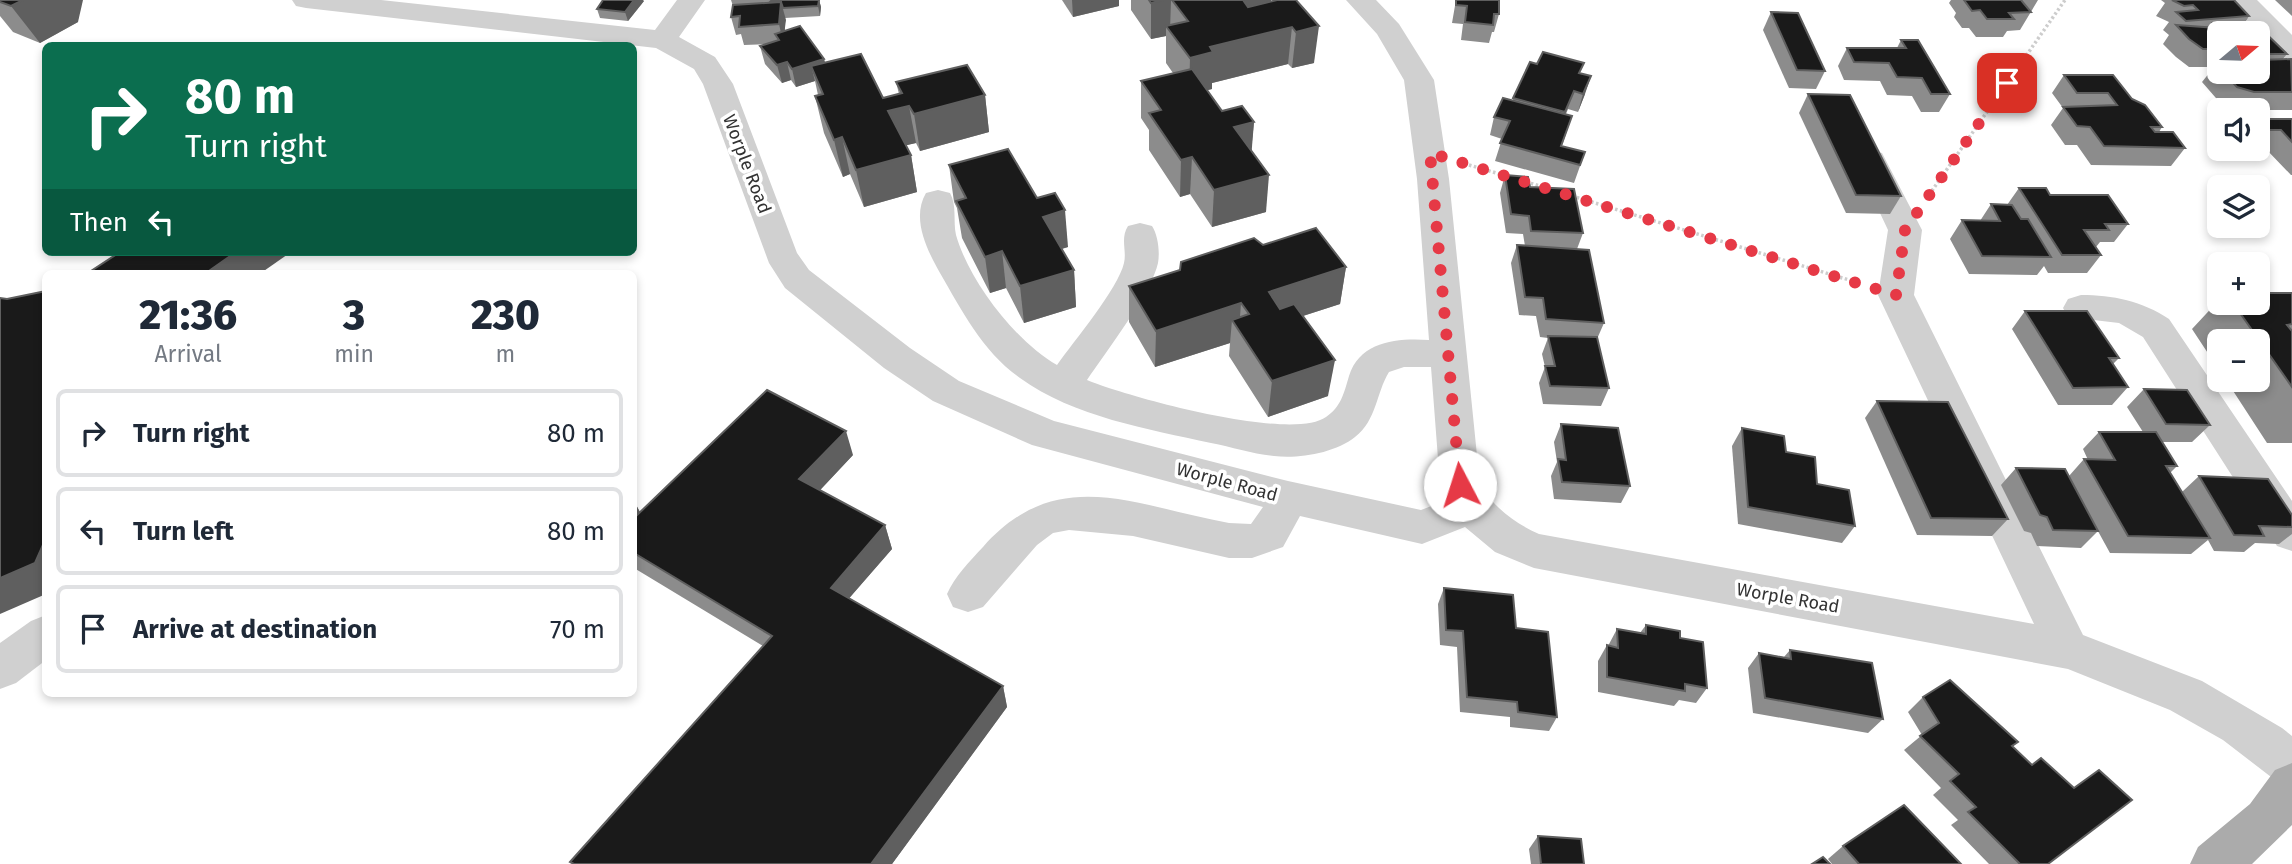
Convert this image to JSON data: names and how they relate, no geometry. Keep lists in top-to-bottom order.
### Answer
{
  "streets": {
    "street": ["Worple Road"]
  },
  "north": "right",
  "page": {
    "map_buttons": ["+", "−"],
    "turn": ["80 m", "Turn right"],
    "then": "Then",
    "eta": [
      "21:36",
      "Arrival",
      "3",
      "min",
      "230",
      "m"
    ],
    "list": [
      {
        "name": "Turn right",
        "value": "80 m"
      },
      {
        "name": "Turn left",
        "value": "80 m"
      },
      {
        "name": "Arrive at destination",
        "value": "70 m"
      }
    ]
  }
}
